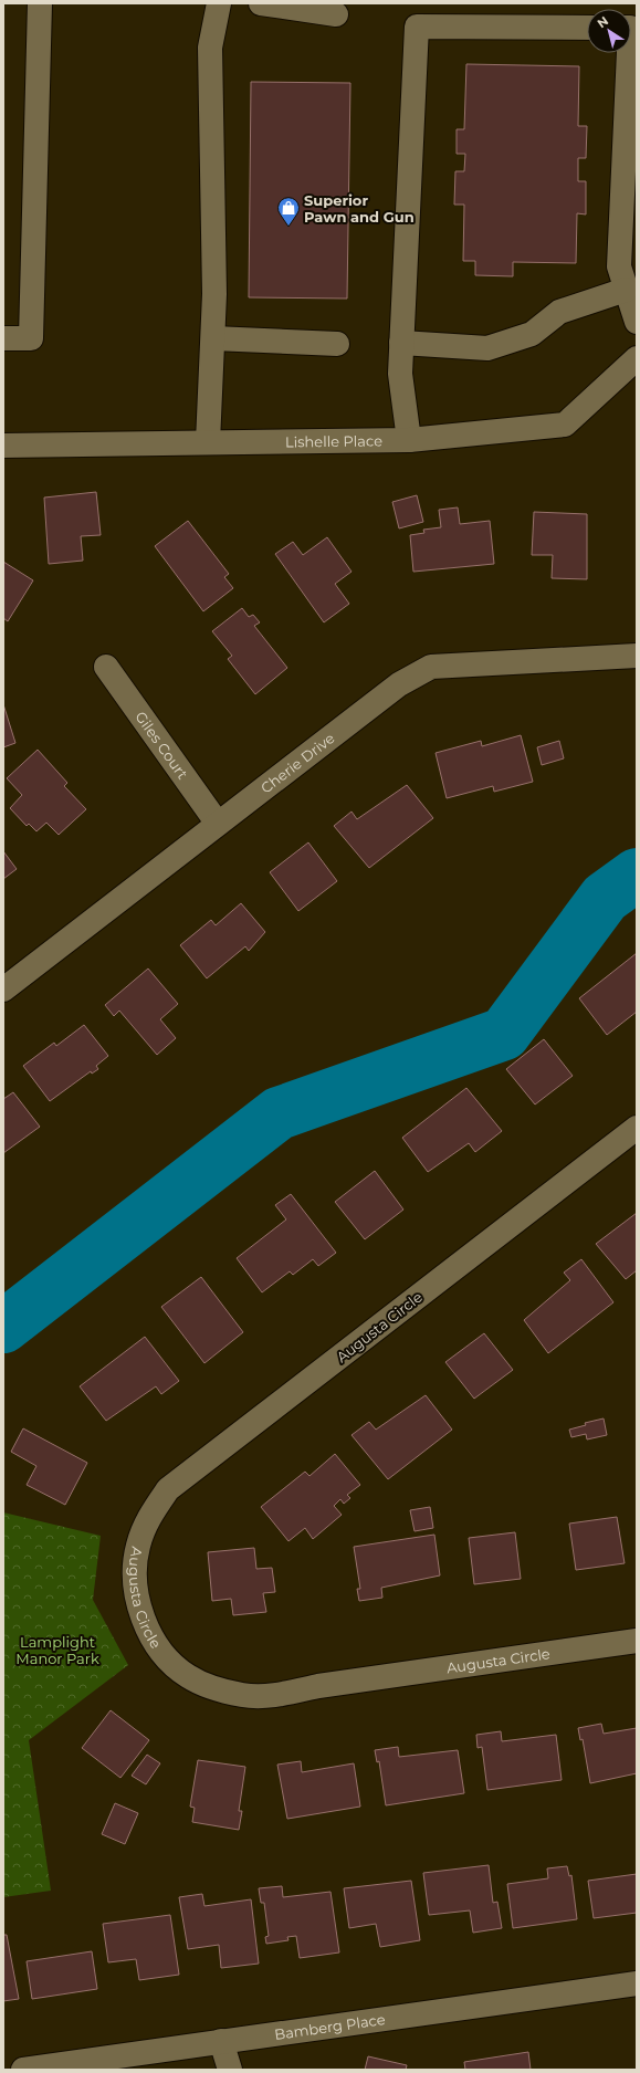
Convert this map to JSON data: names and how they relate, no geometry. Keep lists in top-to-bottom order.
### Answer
{
  "streets": {
    "street": [
      "Lishelle Place",
      "Giles Court",
      "Cherie Drive",
      "Augusta Circle",
      "Bamberg Place"
    ]
  },
  "crossings": [
    ["Giles Court", "Cherie Drive"]
  ],
  "parks": ["Lamplight Manor Park"],
  "places": {
    "shop": ["Superior Pawn and Gun"]
  },
  "north": "top left"
}
